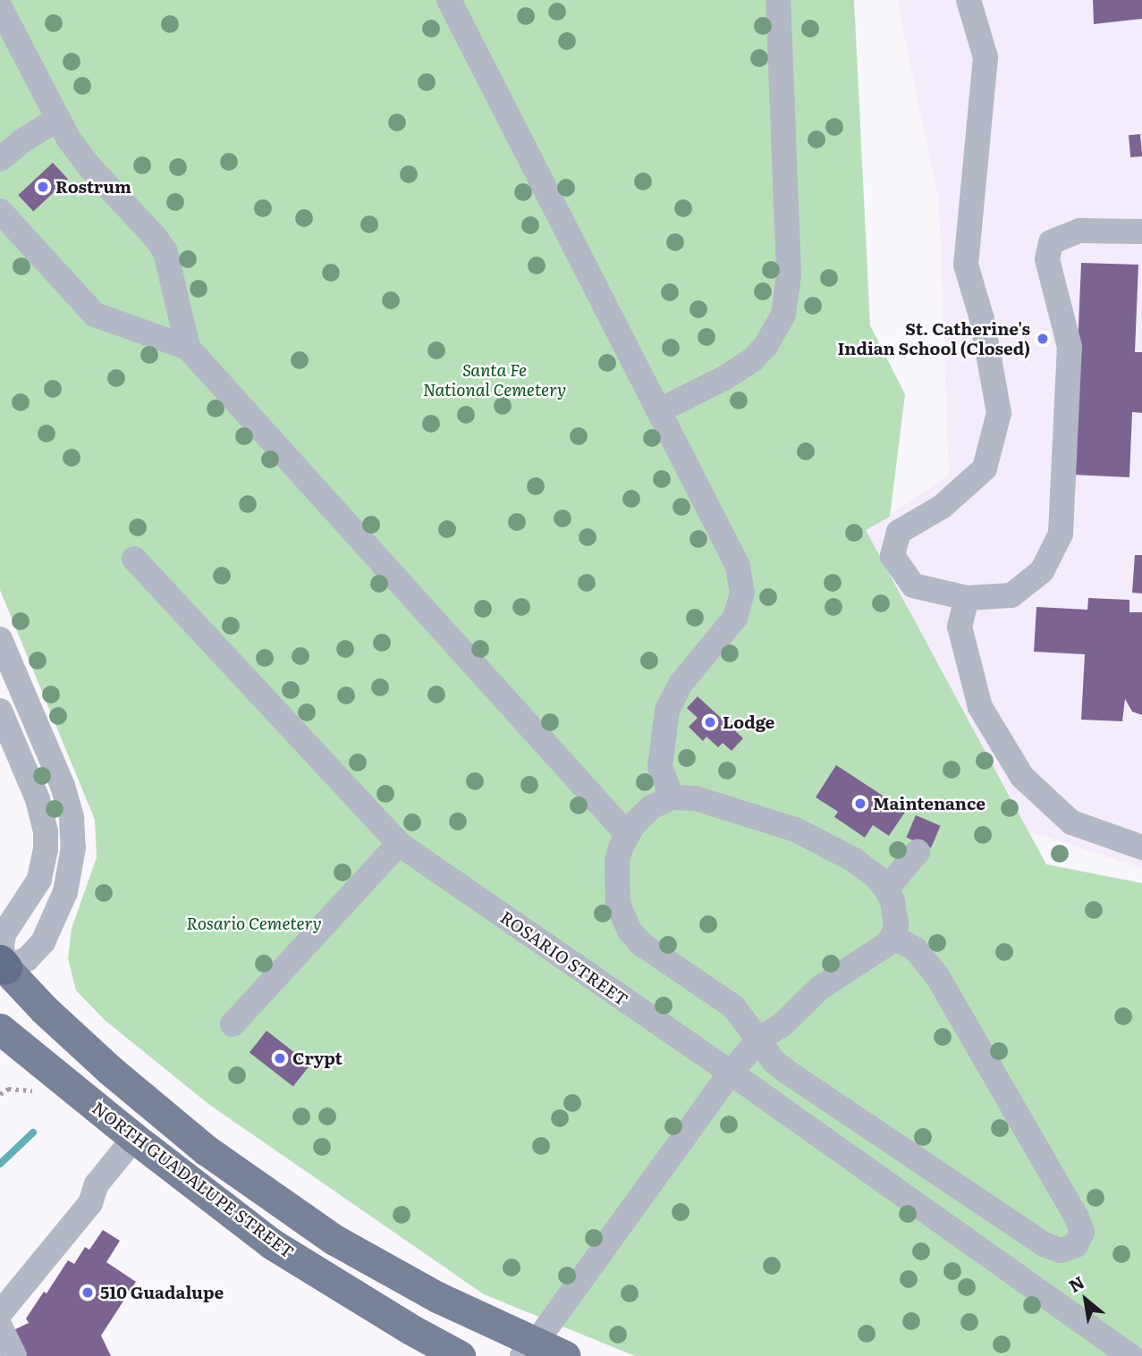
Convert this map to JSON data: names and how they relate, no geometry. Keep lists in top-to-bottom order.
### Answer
{
  "streets": {
    "main road": ["NORTH GUADALUPE STREET"],
    "street": ["ROSARIO STREET"]
  },
  "parks": ["Santa Fe National Cemetery", "Rosario Cemetery"],
  "places": [
    "Rostrum",
    "St. Catherine's Indian School (Closed)",
    "Lodge",
    "Maintenance",
    "Crypt",
    "510 Guadalupe"
  ],
  "north": "top left"
}
